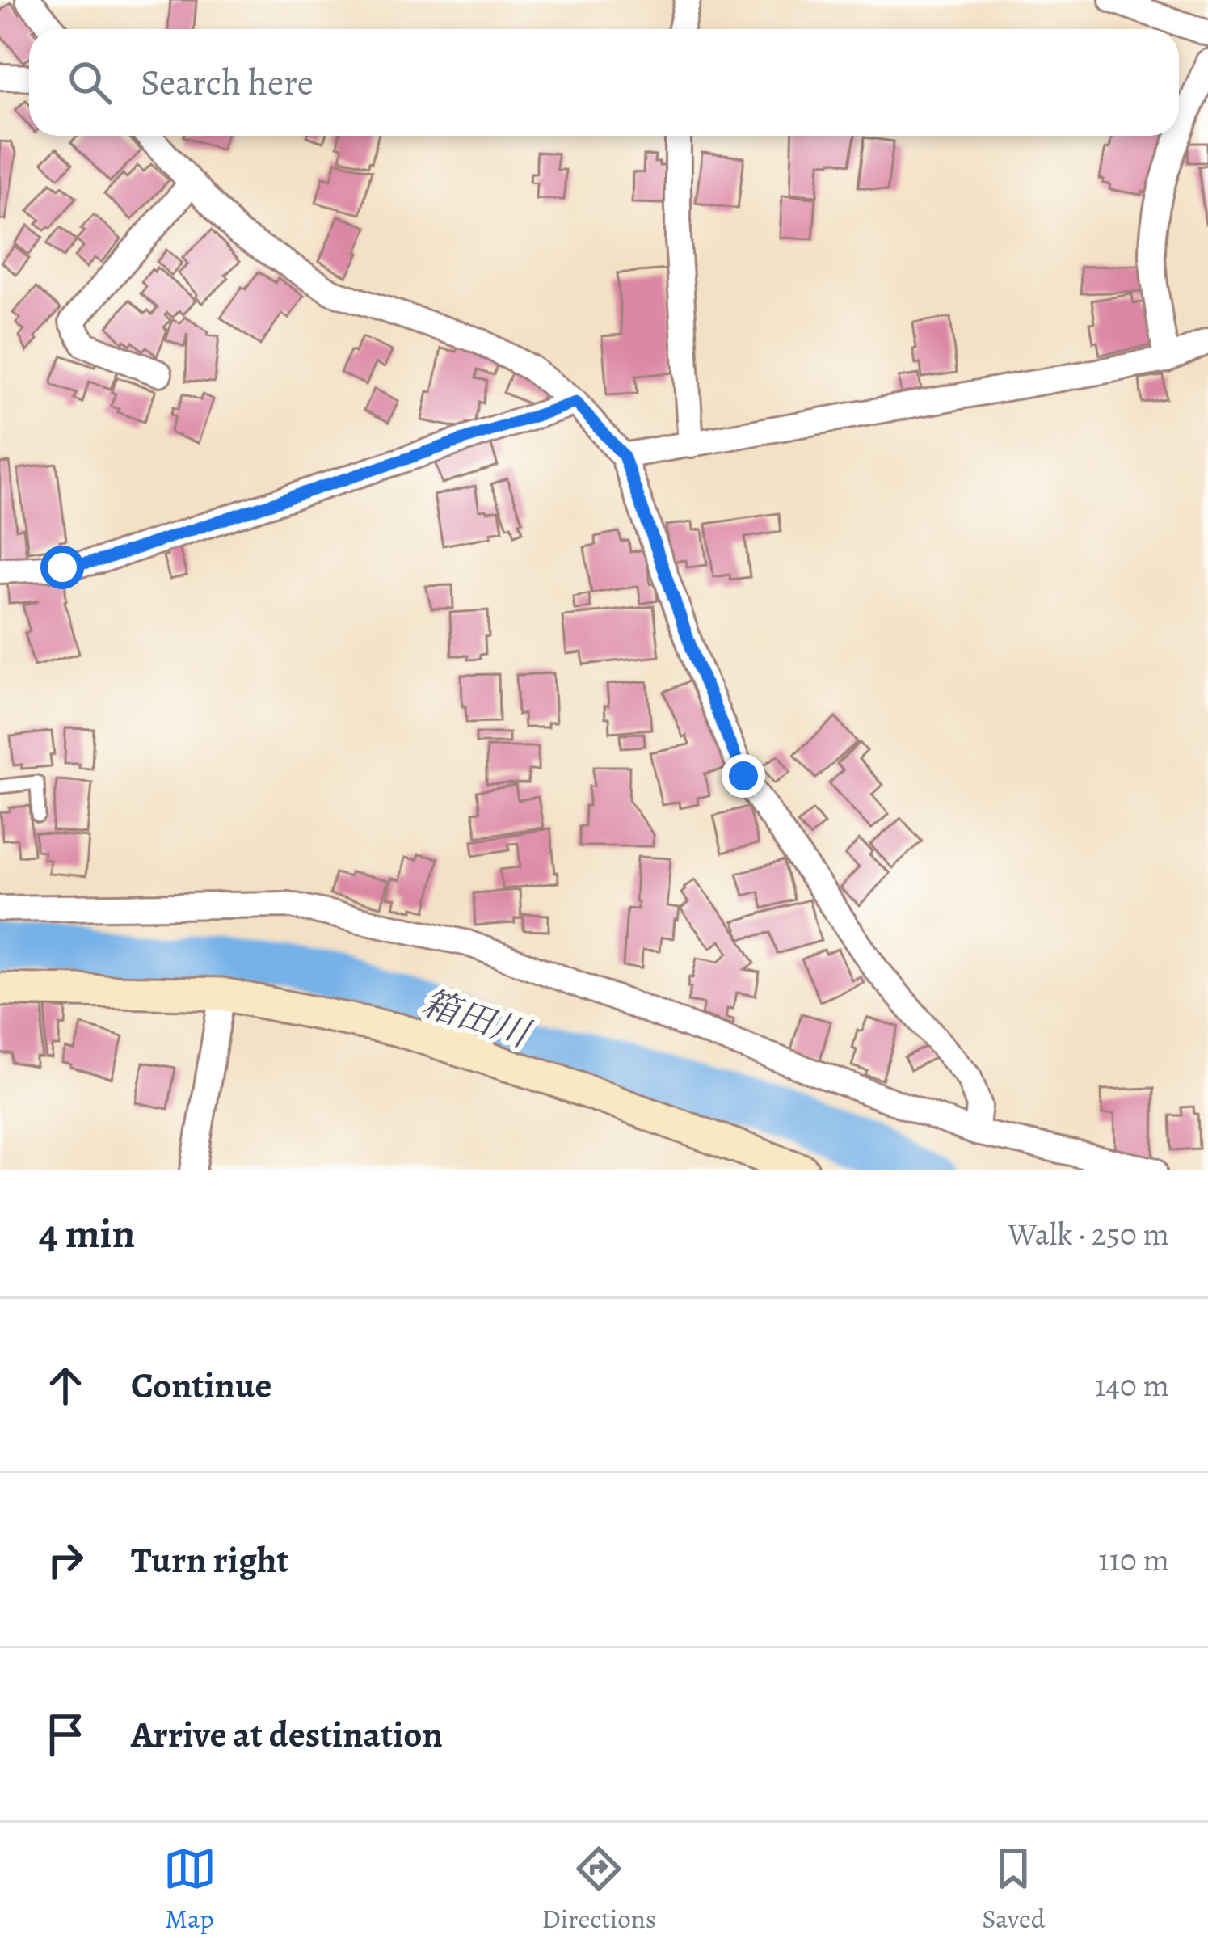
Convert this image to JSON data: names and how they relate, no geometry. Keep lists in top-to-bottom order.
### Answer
{
  "water": ["箱田川"],
  "page": {
    "search": "Search here",
    "heading": ["4 min", "Walk · 250 m"],
    "list": [
      ["Continue", "140 m"],
      ["Turn right", "110 m"],
      "Arrive at destination"
    ],
    "nav": ["Map", "Directions", "Saved"]
  }
}
